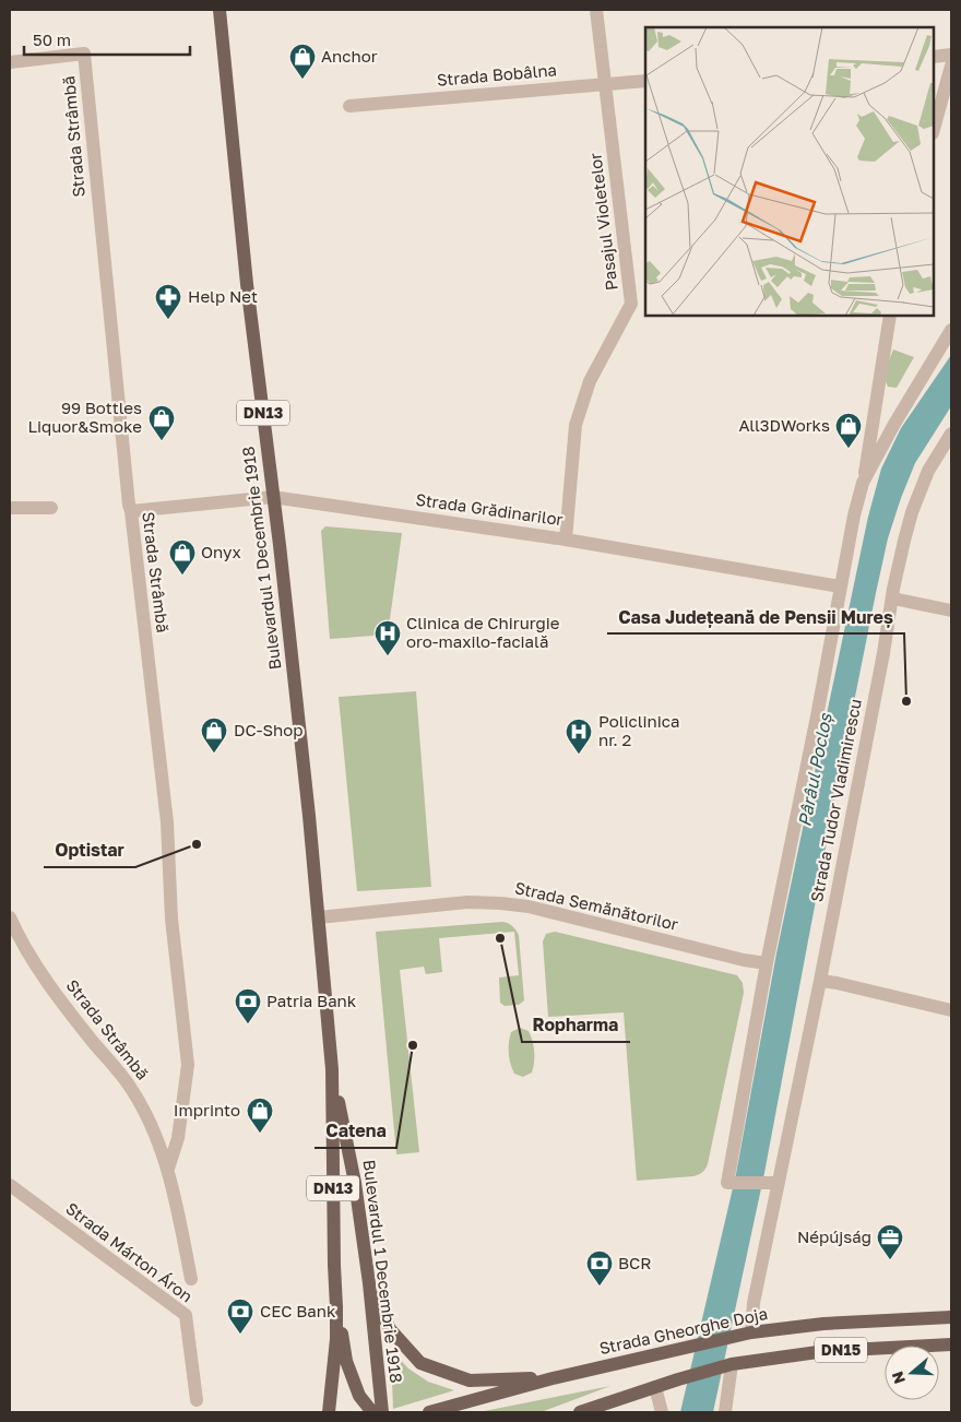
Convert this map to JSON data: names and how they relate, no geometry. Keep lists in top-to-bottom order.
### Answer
{
  "streets": {
    "main road": [
      "DN13",
      "Bulevardul 1 Decembrie 1918",
      "Strada Gheorghe Doja",
      "DN15"
    ],
    "street": [
      "Strada Bobâlna",
      "Strada Strâmbă",
      "Pasajul Violetelor",
      "Strada Grădinarilor",
      "Strada Tudor Vladimirescu",
      "Strada Semănătorilor",
      "Strada Márton Áron"
    ]
  },
  "crossings": [
    ["Strada Bobâlna", "Pasajul Violetelor"],
    ["Strada Strâmbă", "Strada Grădinarilor"],
    ["Pasajul Violetelor", "Strada Grădinarilor"],
    ["Strada Grădinarilor", "Bulevardul 1 Decembrie 1918"],
    ["Bulevardul 1 Decembrie 1918", "Strada Semănătorilor"],
    ["Strada Tudor Vladimirescu", "Strada Gheorghe Doja"]
  ],
  "water": ["Pârâul Pocloș"],
  "places": {
    "shop": [
      "Anchor",
      "99 Bottles Liquor&Smoke",
      "All3DWorks",
      "Onyx",
      "DC-Shop",
      "Imprinto"
    ],
    "pharmacy": ["Help Net"],
    "hospital": ["Clinica de Chirurgie oro-maxilo-facială", "Policlinica nr. 2"],
    "other": [
      "Casa Județeană de Pensii Mureș",
      "Optistar",
      "Ropharma",
      "Catena"
    ],
    "bank": ["Patria Bank", "BCR", "CEC Bank"],
    "office": ["Népújság"]
  },
  "scale_bar": "50 m",
  "north": "left"
}
